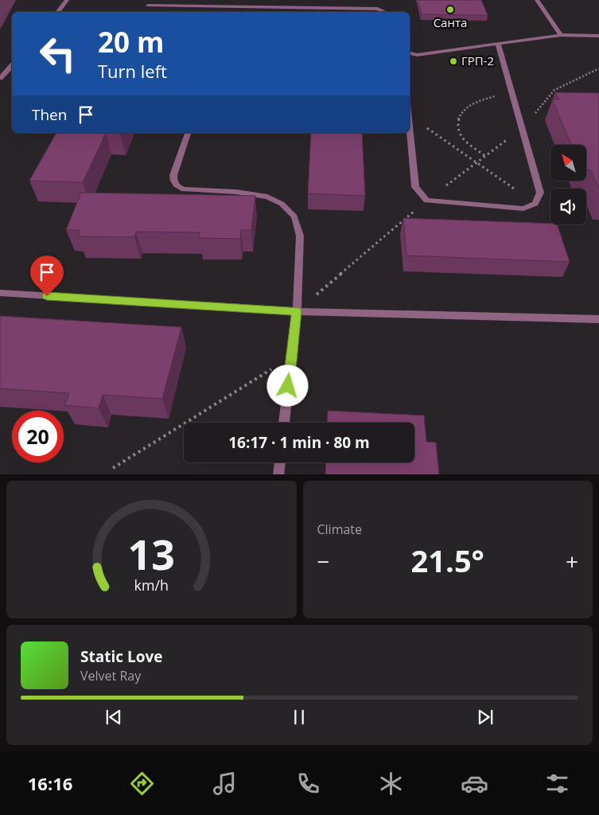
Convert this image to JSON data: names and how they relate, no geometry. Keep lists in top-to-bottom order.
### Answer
{
  "places": ["Санта", "ГРП-2"],
  "north": "top left",
  "page": {
    "turn": ["20 m", "Turn left"],
    "then": "Then",
    "limit": "20",
    "trip": "16:17 · 1 min · 80 m",
    "tile": "Climate",
    "heat": ["−", "21.5°", "+"],
    "song": ["Static Love", "Velvet Ray"],
    "tabs": "16:16",
    "gauge": ["13", "km/h"]
  }
}
